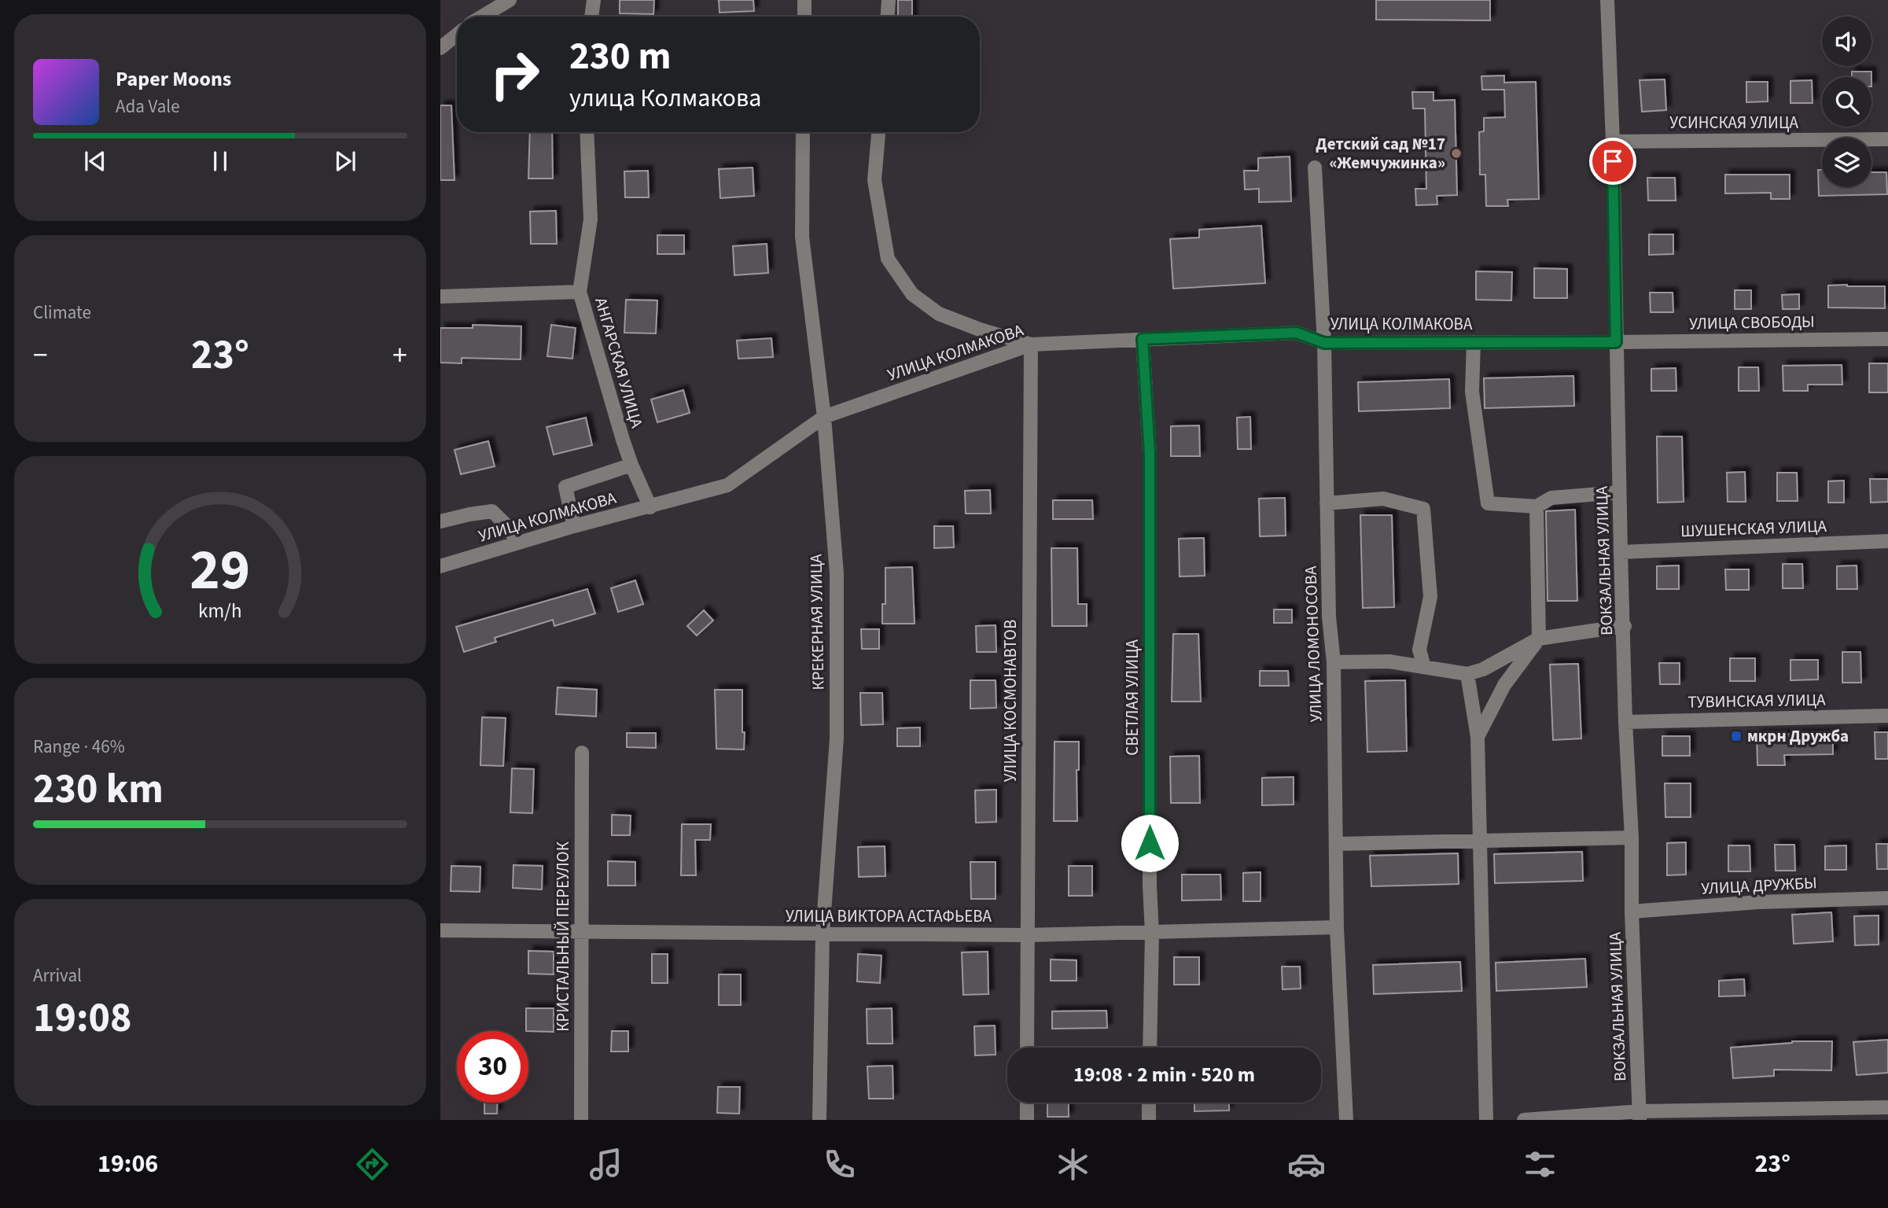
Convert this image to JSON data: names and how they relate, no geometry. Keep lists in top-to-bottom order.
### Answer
{
  "streets": {
    "street": [
      "УСИНСКАЯ УЛИЦА",
      "УЛИЦА СВОБОДЫ",
      "УЛИЦА КОЛМАКОВА",
      "АНГАРСКАЯ УЛИЦА",
      "ШУШЕНСКАЯ УЛИЦА",
      "ВОКЗАЛЬНАЯ УЛИЦА",
      "КРЕКЕРНАЯ УЛИЦА",
      "УЛИЦА ЛОМОНОСОВА",
      "СВЕТЛАЯ УЛИЦА",
      "УЛИЦА КОСМОНАВТОВ",
      "ТУВИНСКАЯ УЛИЦА",
      "УЛИЦА ДРУЖБЫ",
      "УЛИЦА ВИКТОРА АСТАФЬЕВА",
      "КРИСТАЛЬНЫЙ ПЕРЕУЛОК"
    ]
  },
  "crossings": [
    ["УСИНСКАЯ УЛИЦА", "ВОКЗАЛЬНАЯ УЛИЦА"],
    ["УЛИЦА СВОБОДЫ", "УЛИЦА КОЛМАКОВА"],
    ["УЛИЦА СВОБОДЫ", "ВОКЗАЛЬНАЯ УЛИЦА"],
    ["УЛИЦА КОЛМАКОВА", "АНГАРСКАЯ УЛИЦА"],
    ["УЛИЦА КОЛМАКОВА", "ВОКЗАЛЬНАЯ УЛИЦА"],
    ["УЛИЦА КОЛМАКОВА", "КРЕКЕРНАЯ УЛИЦА"],
    ["УЛИЦА КОЛМАКОВА", "УЛИЦА ЛОМОНОСОВА"],
    ["УЛИЦА КОЛМАКОВА", "СВЕТЛАЯ УЛИЦА"],
    ["УЛИЦА КОЛМАКОВА", "УЛИЦА КОСМОНАВТОВ"],
    ["ШУШЕНСКАЯ УЛИЦА", "ВОКЗАЛЬНАЯ УЛИЦА"],
    ["ВОКЗАЛЬНАЯ УЛИЦА", "ТУВИНСКАЯ УЛИЦА"],
    ["ВОКЗАЛЬНАЯ УЛИЦА", "УЛИЦА ДРУЖБЫ"],
    ["КРЕКЕРНАЯ УЛИЦА", "УЛИЦА ВИКТОРА АСТАФЬЕВА"],
    ["УЛИЦА ЛОМОНОСОВА", "УЛИЦА ВИКТОРА АСТАФЬЕВА"],
    ["СВЕТЛАЯ УЛИЦА", "УЛИЦА ВИКТОРА АСТАФЬЕВА"],
    ["УЛИЦА КОСМОНАВТОВ", "УЛИЦА ВИКТОРА АСТАФЬЕВА"],
    ["УЛИЦА ВИКТОРА АСТАФЬЕВА", "КРИСТАЛЬНЫЙ ПЕРЕУЛОК"]
  ],
  "places": {
    "other": ["Детский сад №17 «Жемчужинка»"],
    "transit": ["мкрн Дружба"]
  },
  "page": {
    "turn": ["230 m", "улица Колмакова"],
    "song": ["Paper Moons", "Ada Vale"],
    "tile": [
      "Climate",
      ["Range · 46%", "230 km"],
      ["Arrival", "19:08"]
    ],
    "heat": ["−", "23°", "+"],
    "limit": "30",
    "trip": "19:08 · 2 min · 520 m",
    "tabs": ["19:06", "23°"],
    "gauge": ["29", "km/h"]
  }
}
